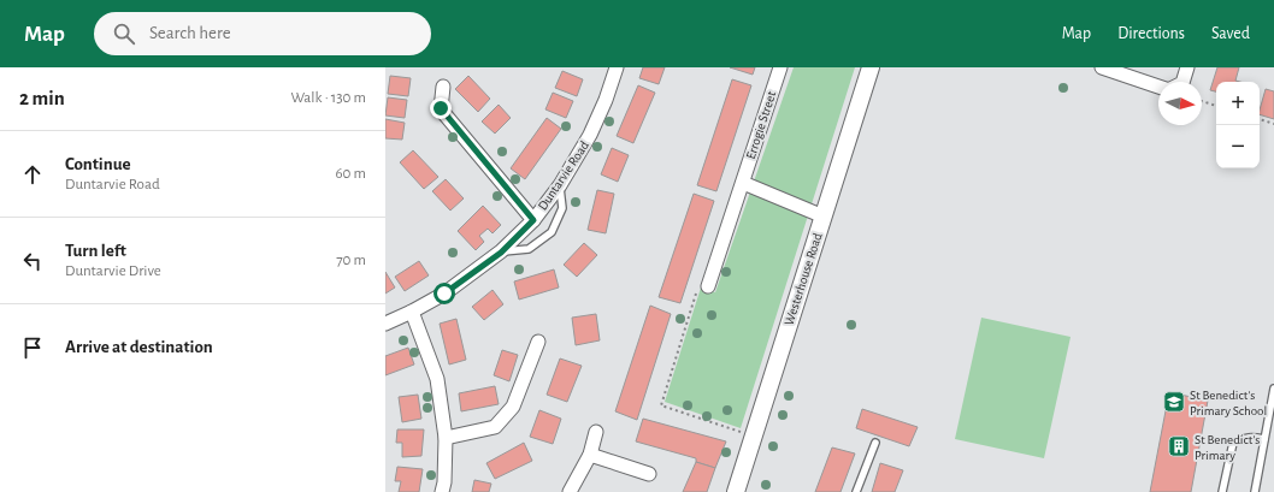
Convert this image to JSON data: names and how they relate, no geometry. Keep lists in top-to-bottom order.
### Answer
{
  "streets": {
    "street": ["Errogie Street", "Duntarvie Road", "Westerhouse Road"]
  },
  "places": {
    "school or university": ["St Benedict's Primary School"],
    "building": ["St Benedict's Primary"]
  },
  "north": "right",
  "page": {
    "header": "Map",
    "search": "Search here",
    "nav": ["Map", "Directions", "Saved"],
    "heading": ["2 min", "Walk · 130 m"],
    "map_buttons": ["+", "−"],
    "list": [
      ["Continue", "Duntarvie Road", "60 m"],
      ["Turn left", "Duntarvie Drive", "70 m"],
      "Arrive at destination"
    ]
  }
}
